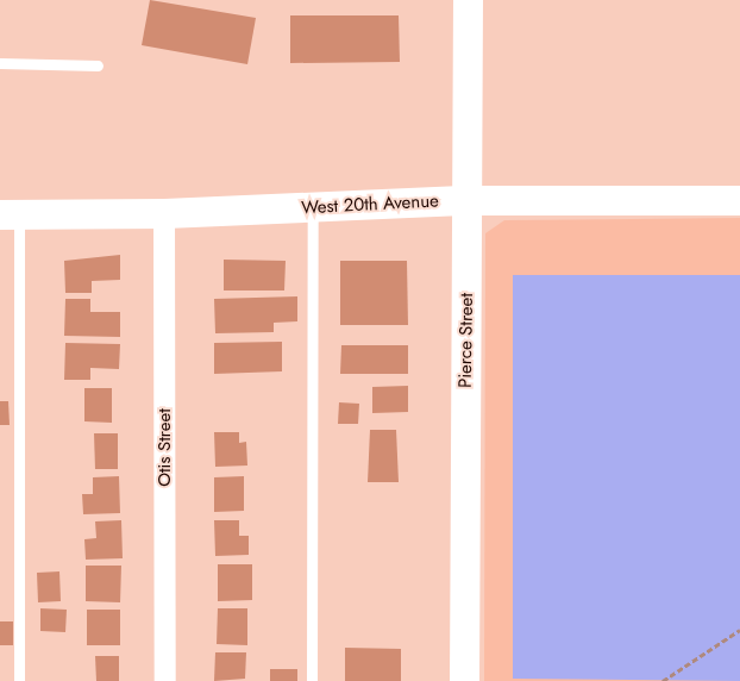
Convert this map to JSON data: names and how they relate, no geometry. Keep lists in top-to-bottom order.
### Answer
{
  "streets": {
    "street": ["West 20th Avenue", "Pierce Street", "Otis Street"]
  },
  "crossings": [
    ["West 20th Avenue", "Pierce Street"],
    ["West 20th Avenue", "Otis Street"]
  ]
}
